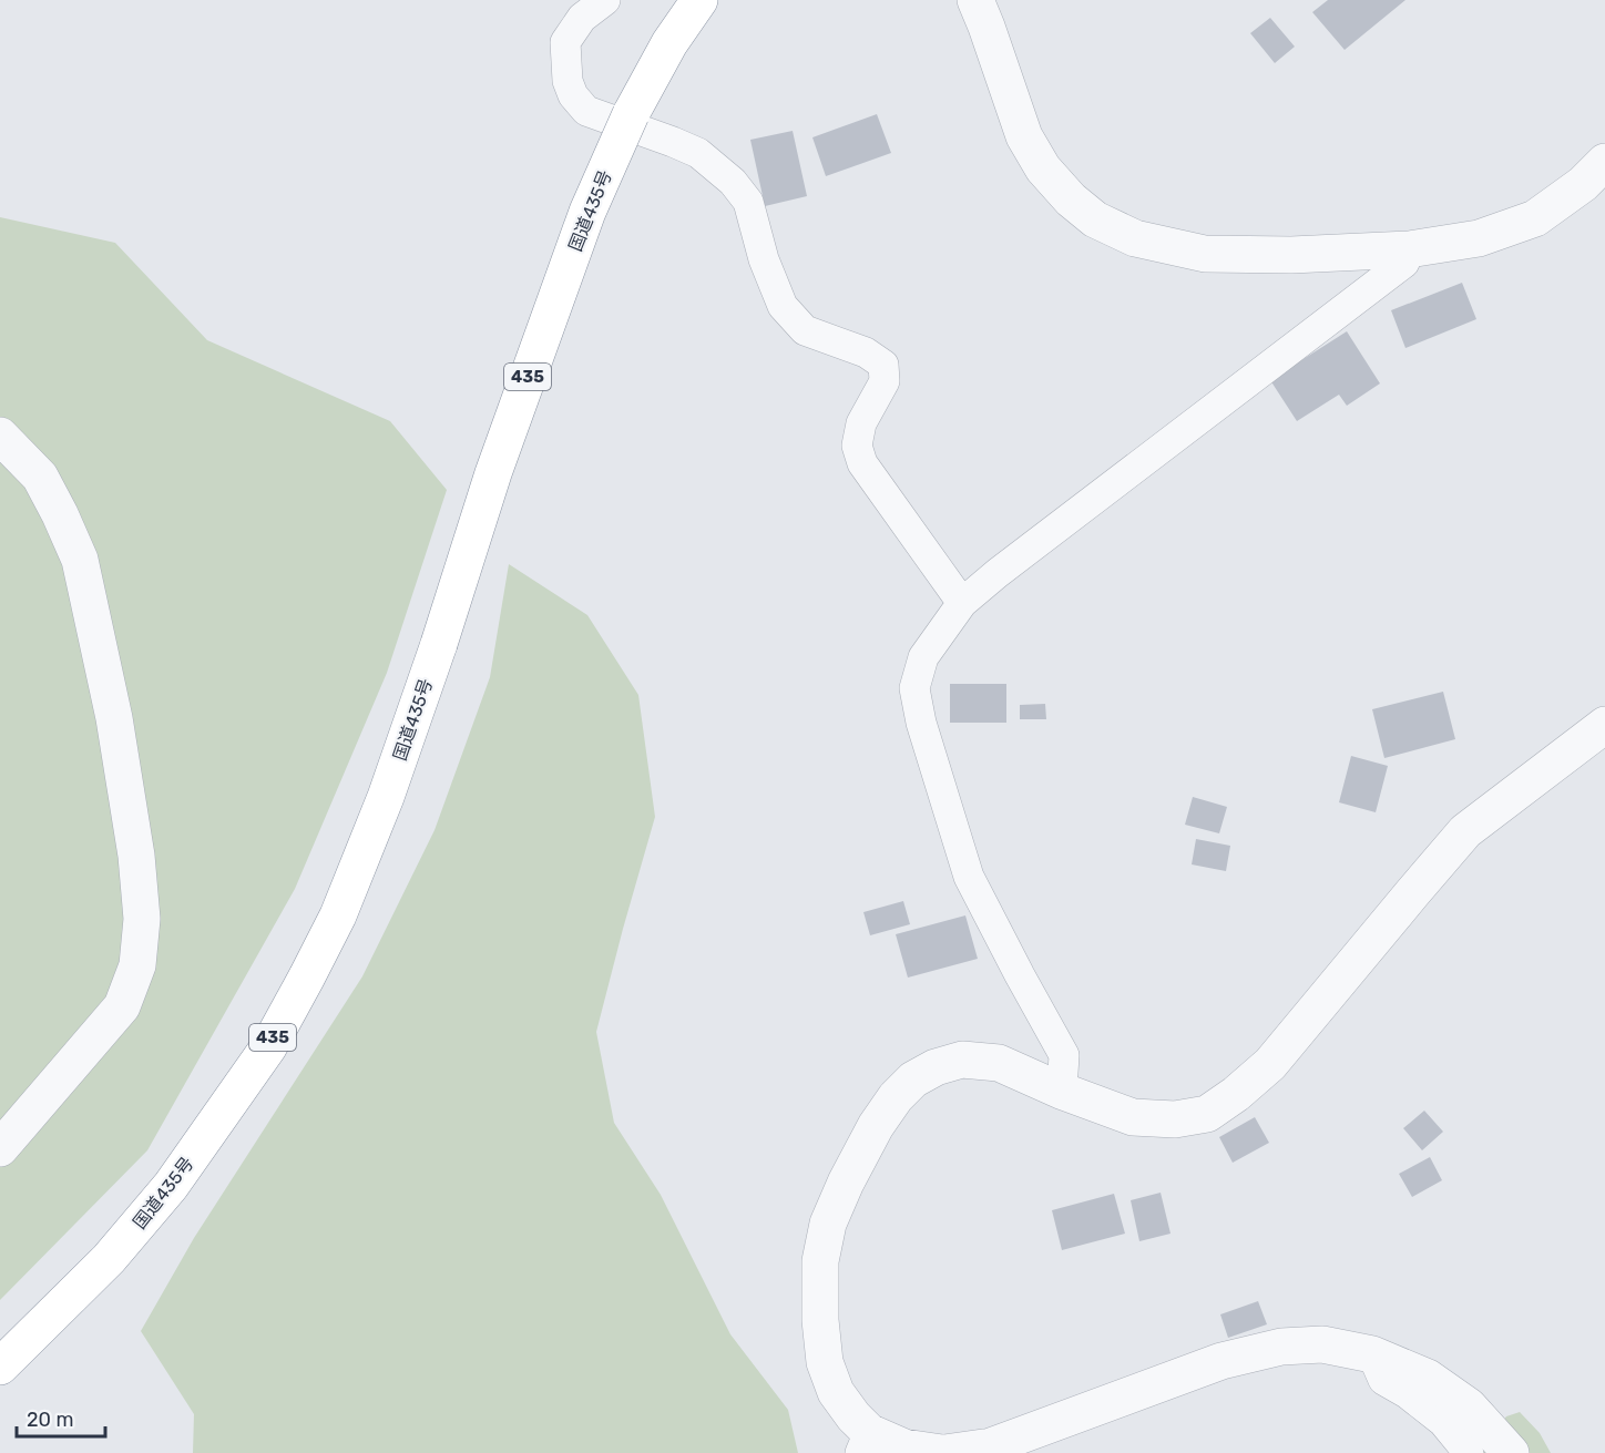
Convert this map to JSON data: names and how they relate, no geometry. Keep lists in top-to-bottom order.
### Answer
{
  "streets": {
    "highway": ["国道435号", "435"]
  },
  "scale_bar": "20 m"
}
